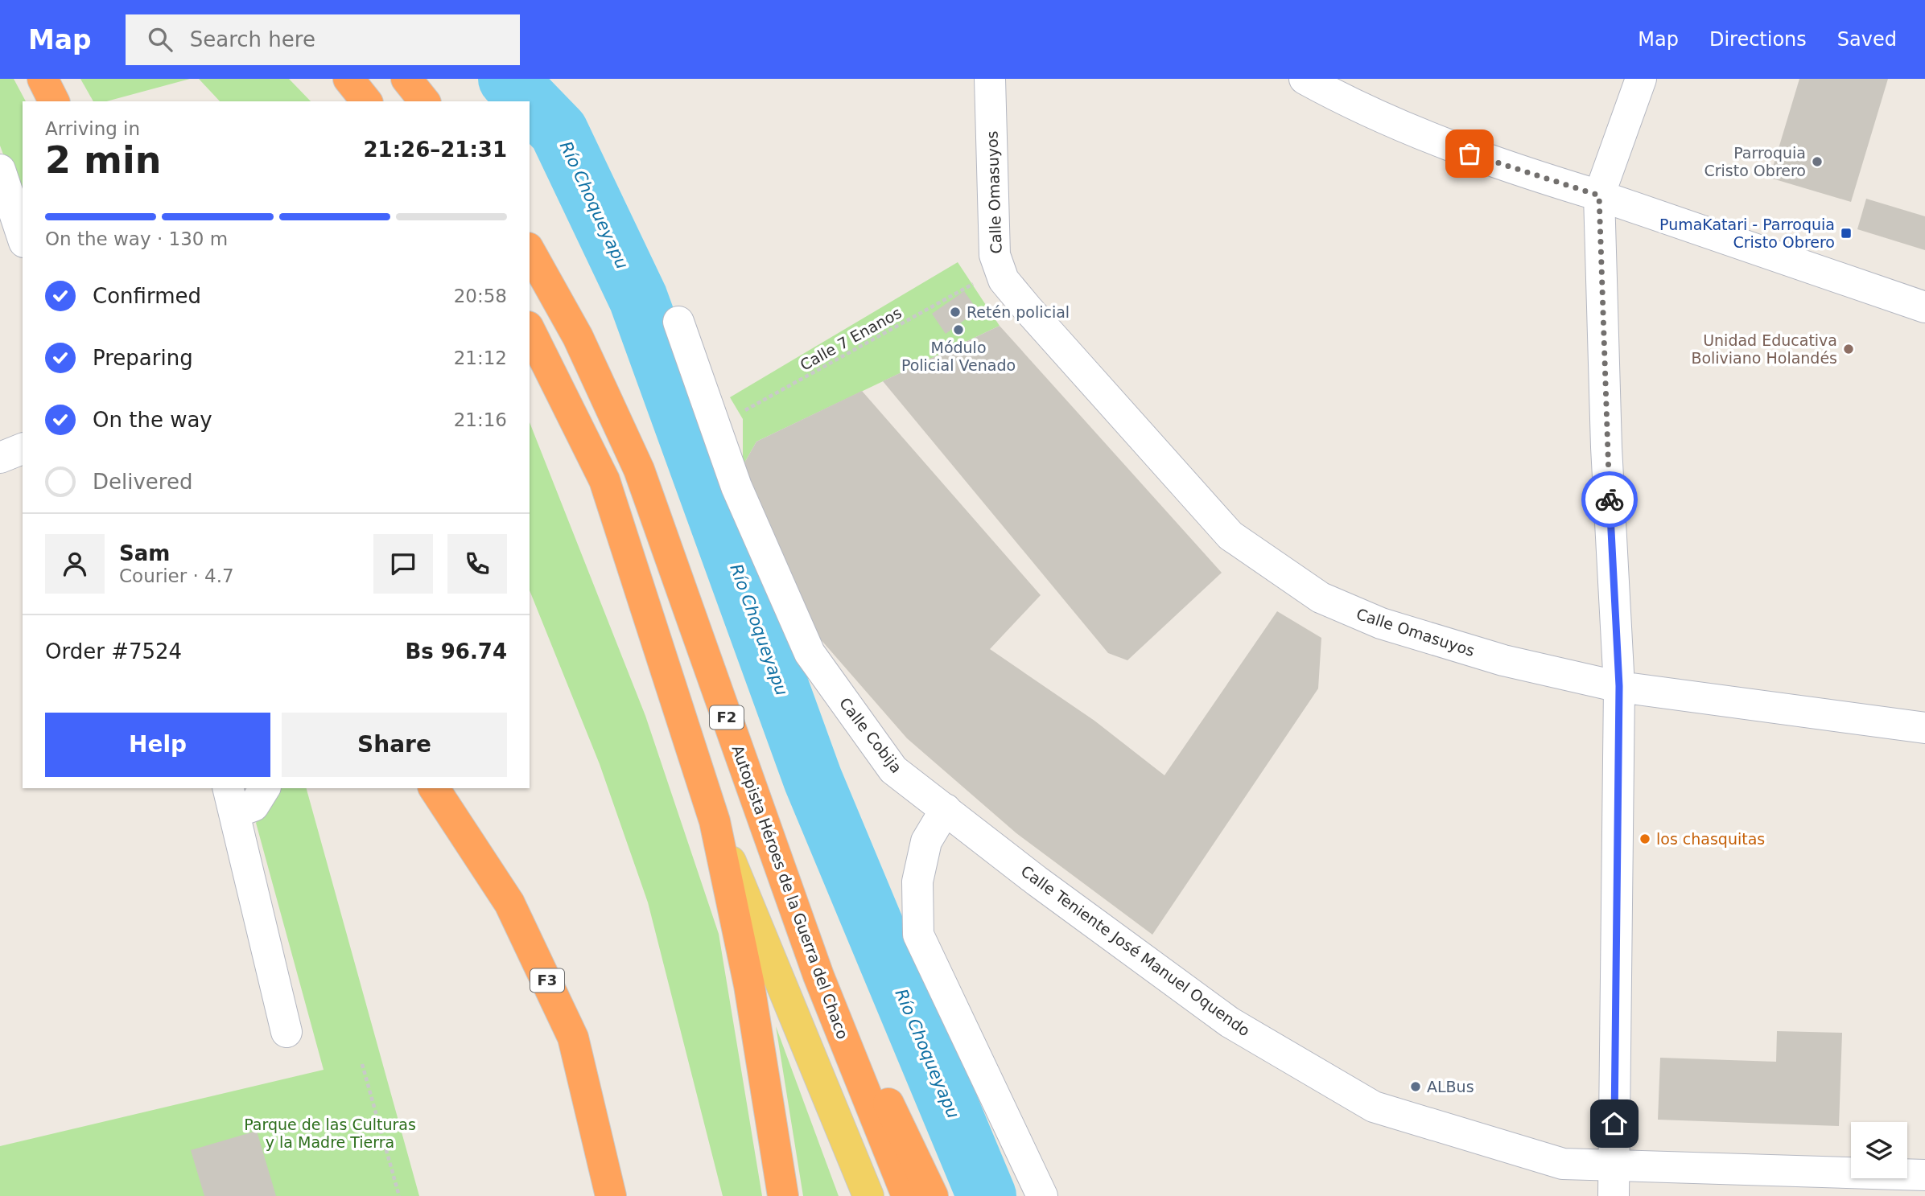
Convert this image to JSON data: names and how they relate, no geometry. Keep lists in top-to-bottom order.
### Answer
{
  "streets": {
    "highway": ["F2", "Autopista Héroes de la Guerra del Chaco", "F3"],
    "street": ["Calle Omasuyos", "Calle Cobija", "Calle Teniente José Manuel Oquendo"],
    "path": ["Calle 7 Enanos"]
  },
  "crossings": [
    ["Calle Omasuyos", "Calle 7 Enanos"],
    ["Calle 7 Enanos", "Calle Cobija"],
    ["Calle Cobija", "Calle Teniente José Manuel Oquendo"]
  ],
  "water": ["Río Choqueyapu"],
  "parks": ["Parque de las Culturas y la Madre Tierra"],
  "places": {
    "other": [
      "Parroquia Cristo Obrero",
      "Retén policial",
      "Módulo Policial Venado",
      "Unidad Educativa Boliviano Holandés",
      "los chasquitas",
      "ALBus"
    ],
    "transit": ["PumaKatari - Parroquia Cristo Obrero"]
  },
  "page": {
    "header": "Map",
    "search": "Search here",
    "nav": ["Map", "Directions", "Saved"],
    "heading": ["2 min", "Arriving in", "21:26–21:31"],
    "panel": [
      "Sam",
      "Courier · 4.7",
      "Order #7524",
      "Bs 96.74"
    ],
    "bar": "On the way · 130 m",
    "list": [
      ["Confirmed", "20:58"],
      ["Preparing", "21:12"],
      ["On the way", "21:16"],
      "Delivered"
    ],
    "buttons": ["Help", "Share"]
  }
}
